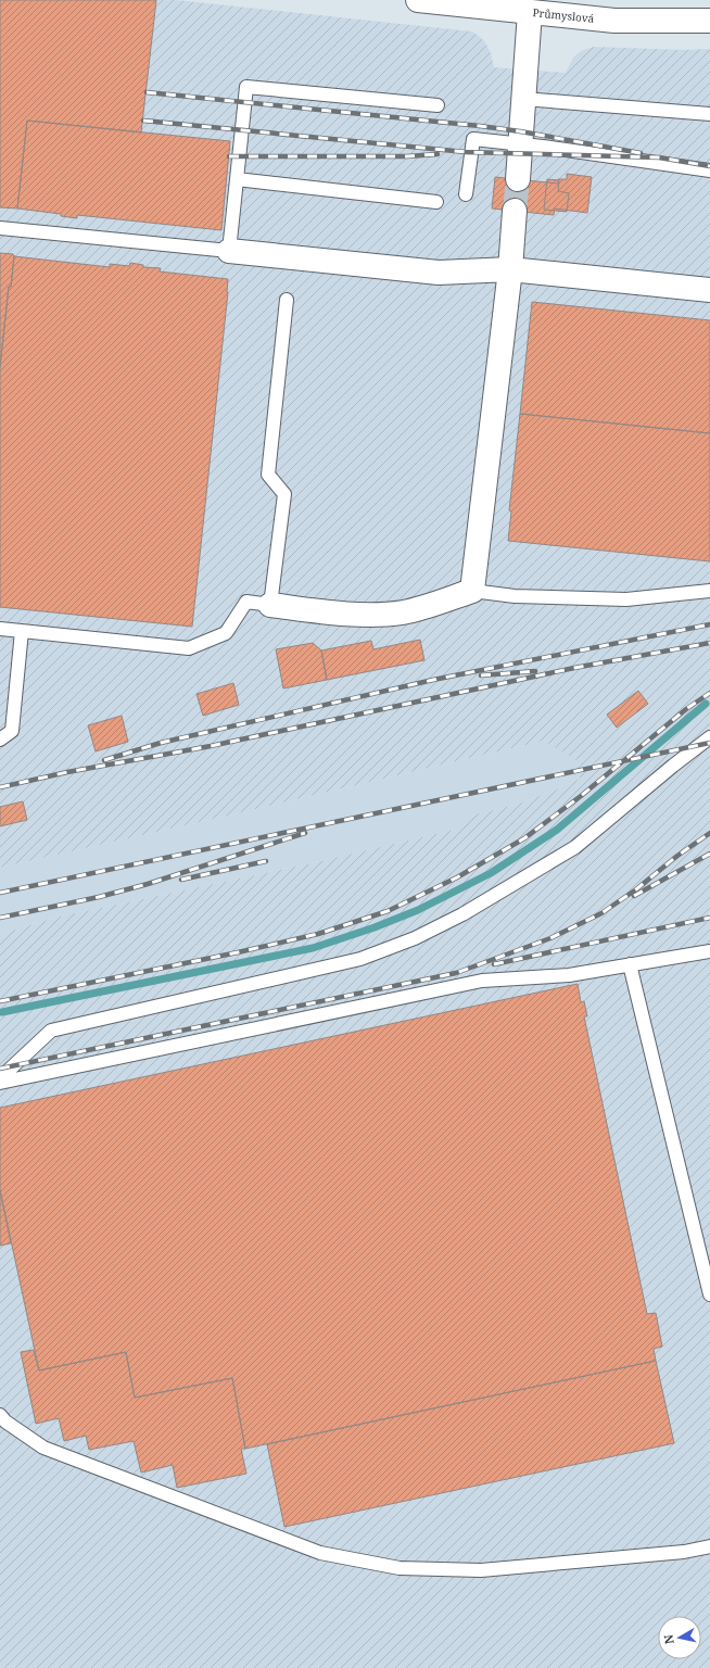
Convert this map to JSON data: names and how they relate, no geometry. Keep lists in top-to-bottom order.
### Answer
{
  "streets": {
    "street": ["Průmyslová"]
  },
  "north": "left"
}
